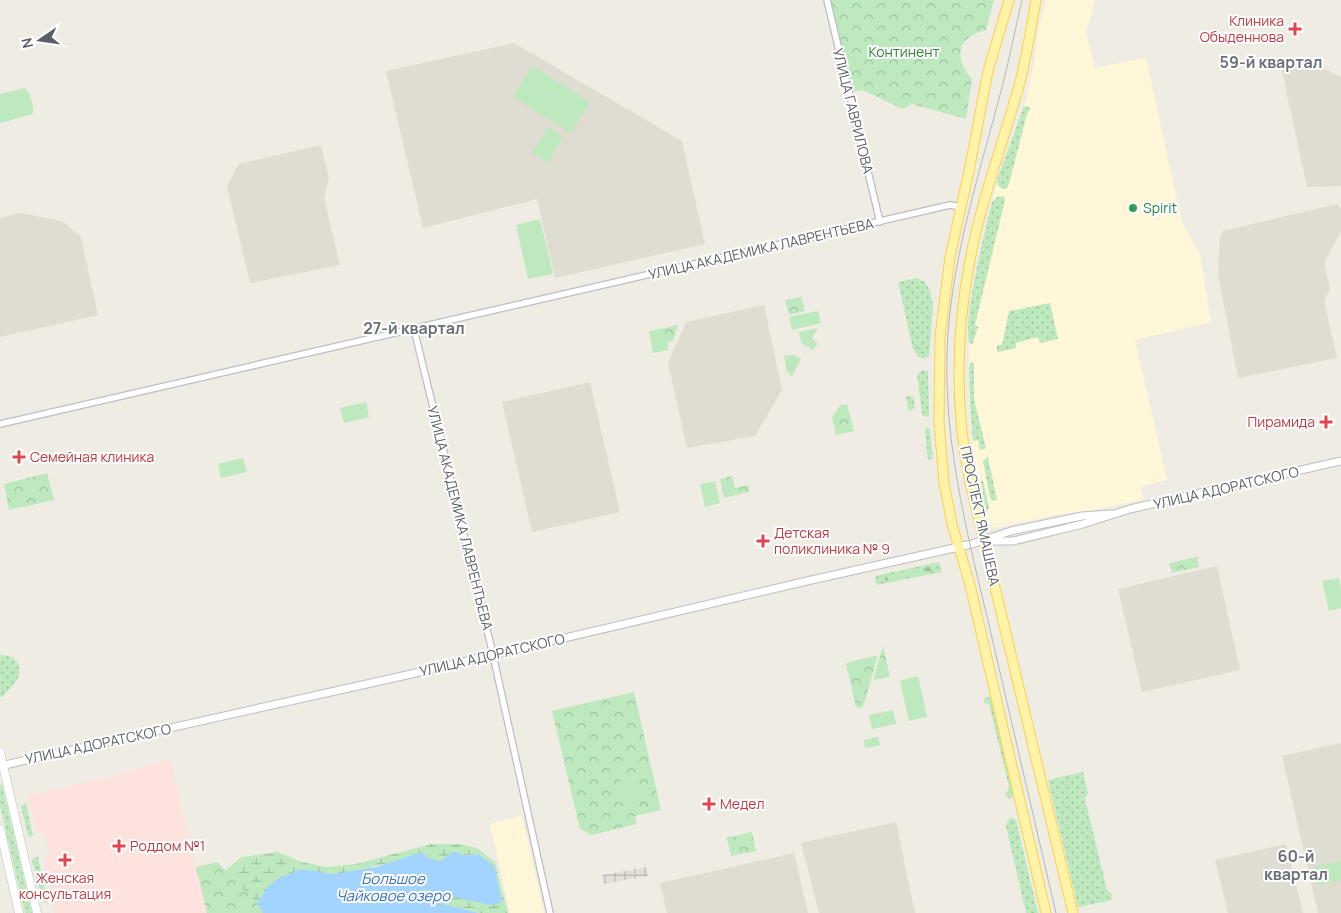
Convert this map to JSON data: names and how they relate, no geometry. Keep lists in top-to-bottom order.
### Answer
{
  "streets": {
    "main road": ["ПРОСПЕКТ ЯМАШЕВА"],
    "street": ["УЛИЦА ГАВРИЛОВА", "УЛИЦА АКАДЕМИКА ЛАВРЕНТЬЕВА", "УЛИЦА АДОРАТСКОГО"]
  },
  "crossings": [
    ["УЛИЦА ГАВРИЛОВА", "УЛИЦА АКАДЕМИКА ЛАВРЕНТЬЕВА"],
    ["УЛИЦА АКАДЕМИКА ЛАВРЕНТЬЕВА", "УЛИЦА АДОРАТСКОГО"],
    ["УЛИЦА АКАДЕМИКА ЛАВРЕНТЬЕВА", "ПРОСПЕКТ ЯМАШЕВА"],
    ["УЛИЦА АДОРАТСКОГО", "ПРОСПЕКТ ЯМАШЕВА"]
  ],
  "districts": ["59-й квартал", "27-й квартал", "60-й квартал"],
  "water": ["Большое Чайковое озеро"],
  "parks": ["Континент"],
  "places": {
    "health": [
      "Клиника Обыденнова",
      "Пирамида",
      "Семейная клиника",
      "Детская поликлиника № 9",
      "Медел",
      "Роддом №1",
      "Женская консультация"
    ],
    "other": ["Spirit"]
  },
  "north": "left"
}
